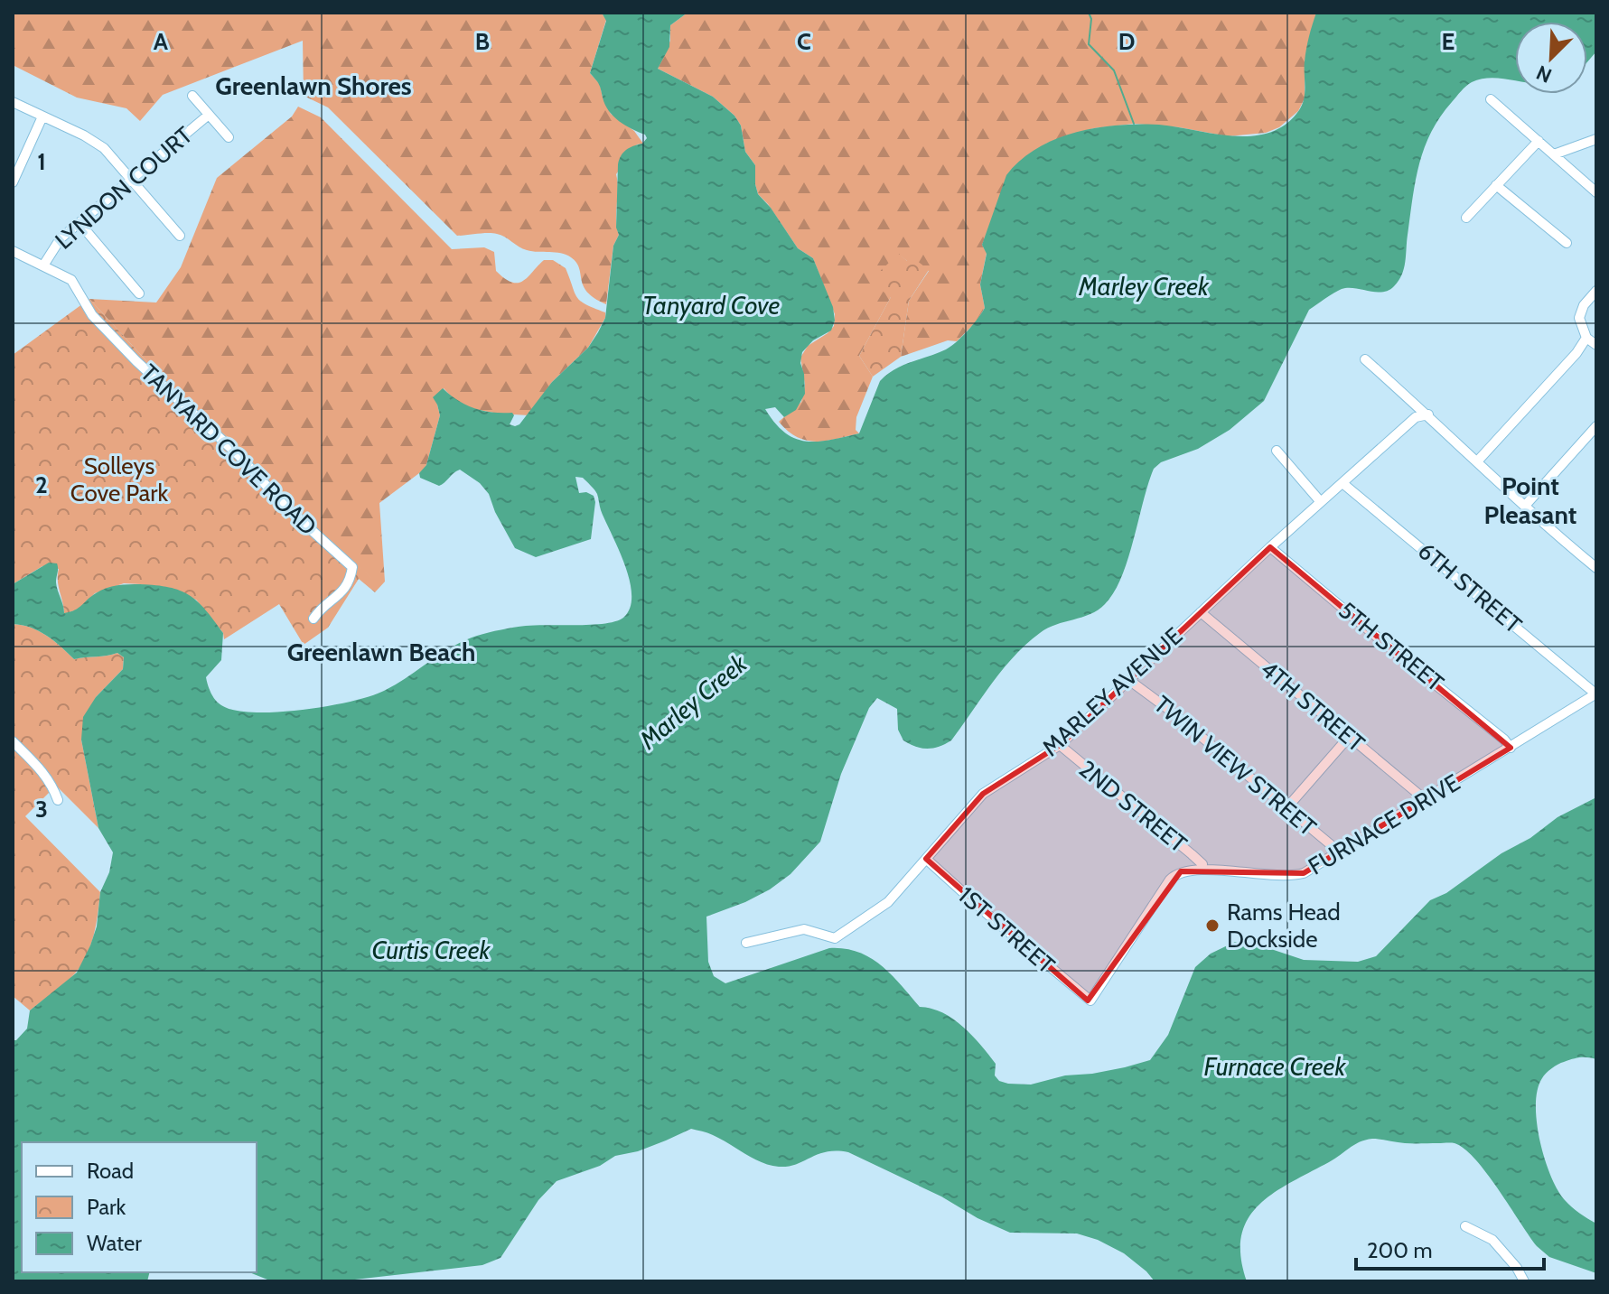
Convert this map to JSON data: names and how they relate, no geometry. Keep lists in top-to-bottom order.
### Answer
{
  "streets": {
    "street": [
      "LYNDON COURT",
      "TANYARD COVE ROAD",
      "6TH STREET",
      "5TH STREET",
      "MARLEY AVENUE",
      "4TH STREET",
      "TWIN VIEW STREET",
      "2ND STREET",
      "FURNACE DRIVE",
      "1ST STREET"
    ]
  },
  "crossings": [
    ["LYNDON COURT", "TANYARD COVE ROAD"],
    ["6TH STREET", "MARLEY AVENUE"],
    ["6TH STREET", "FURNACE DRIVE"],
    ["5TH STREET", "MARLEY AVENUE"],
    ["5TH STREET", "FURNACE DRIVE"],
    ["MARLEY AVENUE", "4TH STREET"],
    ["MARLEY AVENUE", "TWIN VIEW STREET"],
    ["MARLEY AVENUE", "2ND STREET"],
    ["MARLEY AVENUE", "1ST STREET"],
    ["4TH STREET", "FURNACE DRIVE"],
    ["TWIN VIEW STREET", "FURNACE DRIVE"],
    ["2ND STREET", "FURNACE DRIVE"],
    ["FURNACE DRIVE", "1ST STREET"]
  ],
  "districts": ["Greenlawn Shores", "Point Pleasant", "Greenlawn Beach"],
  "water": [
    "Marley Creek",
    "Tanyard Cove",
    "Curtis Creek",
    "Furnace Creek"
  ],
  "parks": ["Solleys Cove Park"],
  "places": ["Rams Head Dockside"],
  "legend": ["Road", "Park", "Water"],
  "scale_bar": "200 m",
  "north": "bottom left",
  "grid": {
    "columns": [
      "A",
      "B",
      "C",
      "D",
      "E"
    ],
    "rows": ["1", "2", "3"]
  }
}
